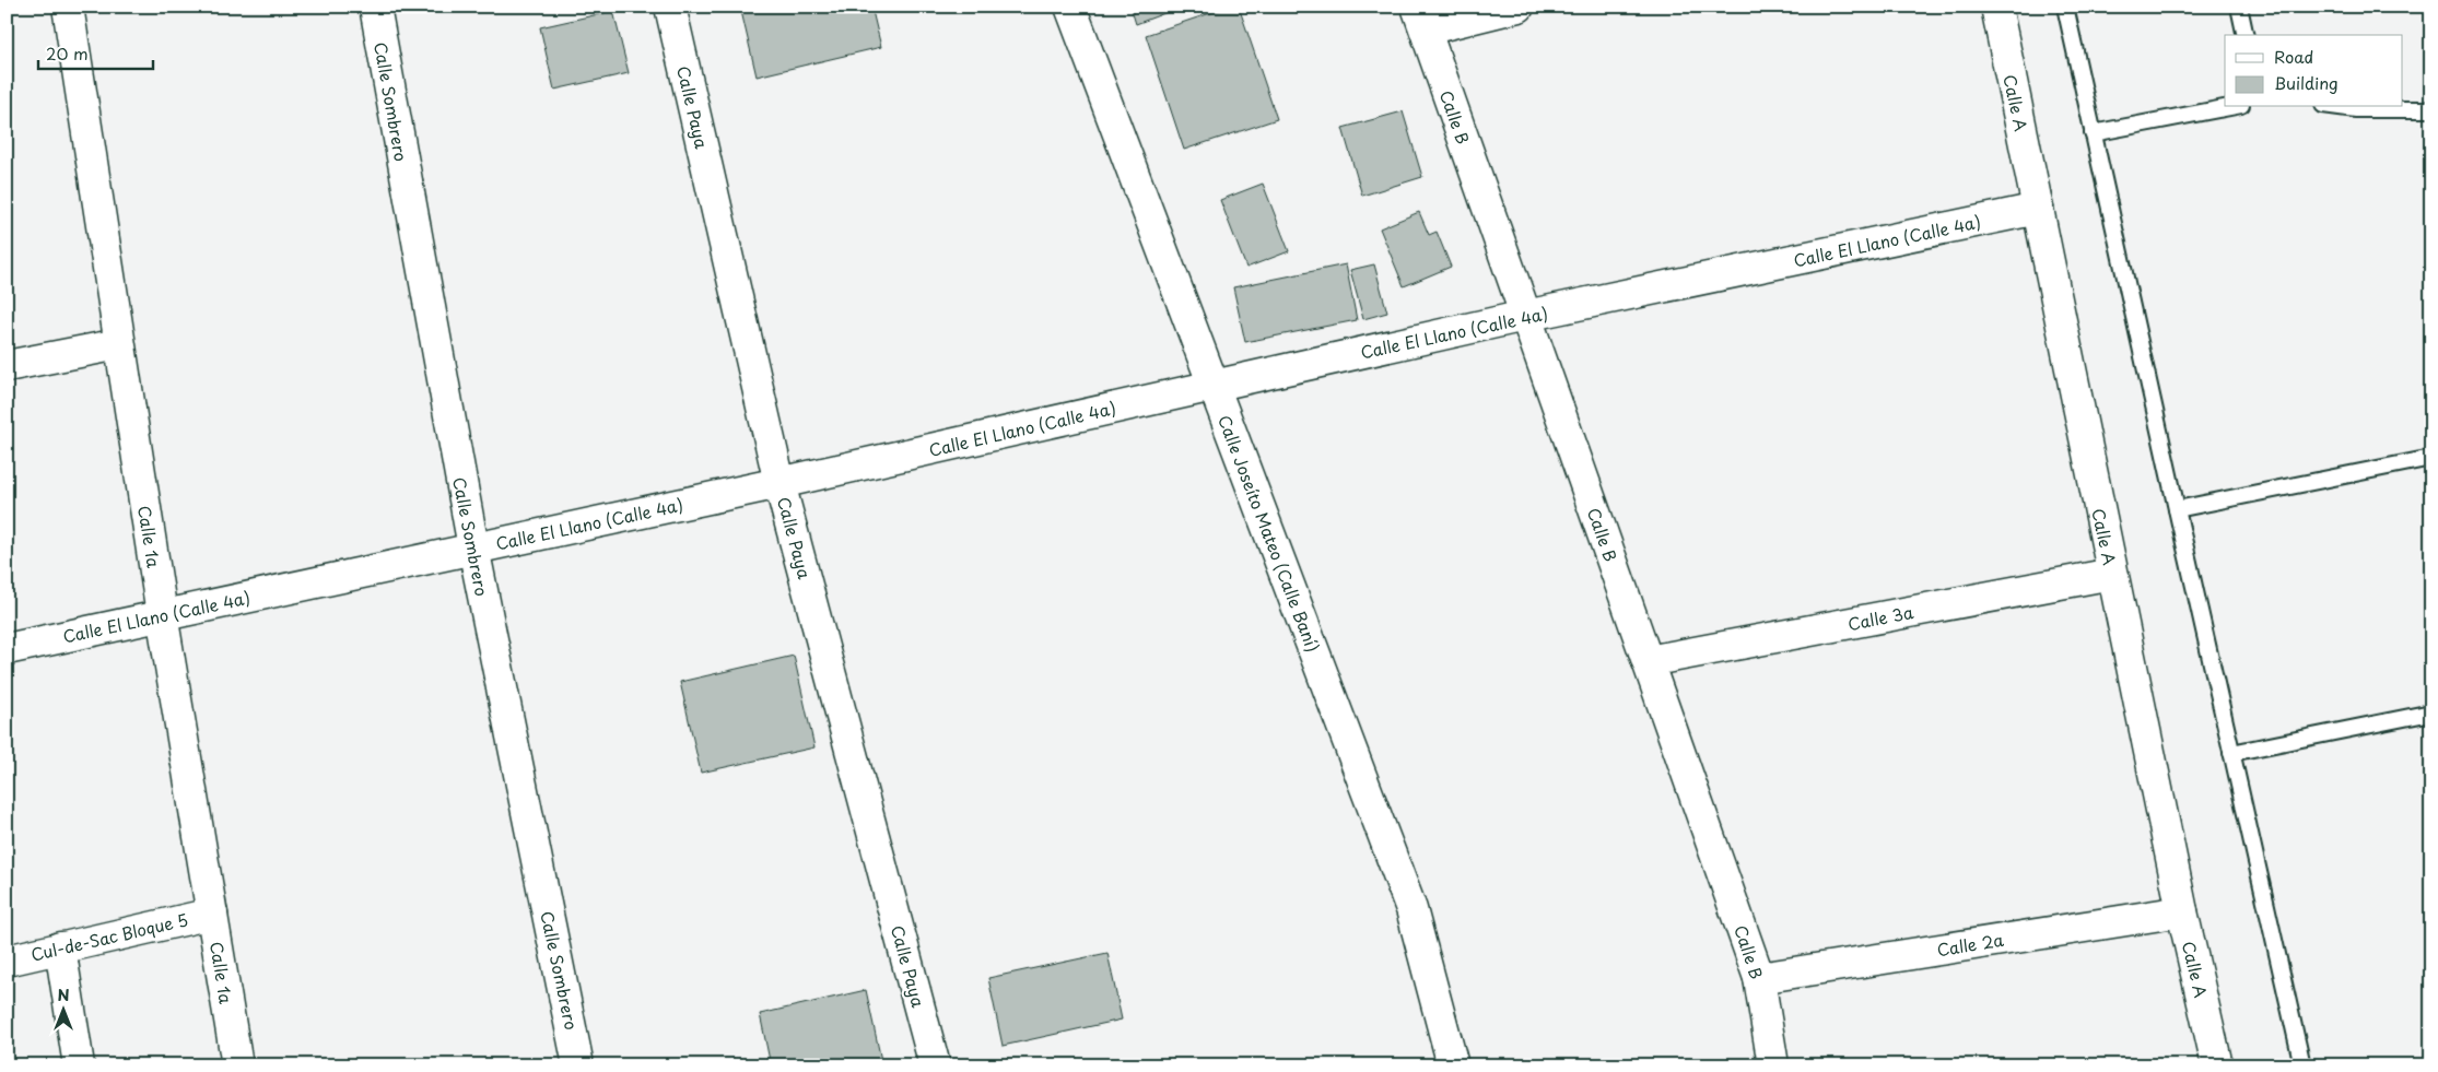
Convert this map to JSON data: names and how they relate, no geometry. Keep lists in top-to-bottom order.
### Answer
{
  "streets": {
    "street": [
      "Calle Sombrero",
      "Calle A",
      "Calle Paya",
      "Calle B",
      "Calle El Llano (Calle 4a)",
      "Calle Joseíto Mateo (Calle Baní)",
      "Calle 1a",
      "Calle 3a",
      "Cul-de-Sac Bloque 5",
      "Calle 2a"
    ]
  },
  "crossings": [
    ["Calle Sombrero", "Calle El Llano (Calle 4a)"],
    ["Calle A", "Calle El Llano (Calle 4a)"],
    ["Calle A", "Calle 3a"],
    ["Calle A", "Calle 2a"],
    ["Calle Paya", "Calle El Llano (Calle 4a)"],
    ["Calle B", "Calle El Llano (Calle 4a)"],
    ["Calle B", "Calle 3a"],
    ["Calle B", "Calle 2a"],
    ["Calle El Llano (Calle 4a)", "Calle Joseíto Mateo (Calle Baní)"],
    ["Calle El Llano (Calle 4a)", "Calle 1a"],
    ["Calle 1a", "Cul-de-Sac Bloque 5"]
  ],
  "legend": ["Road", "Building"],
  "scale_bar": "20 m",
  "north": "top"
}
